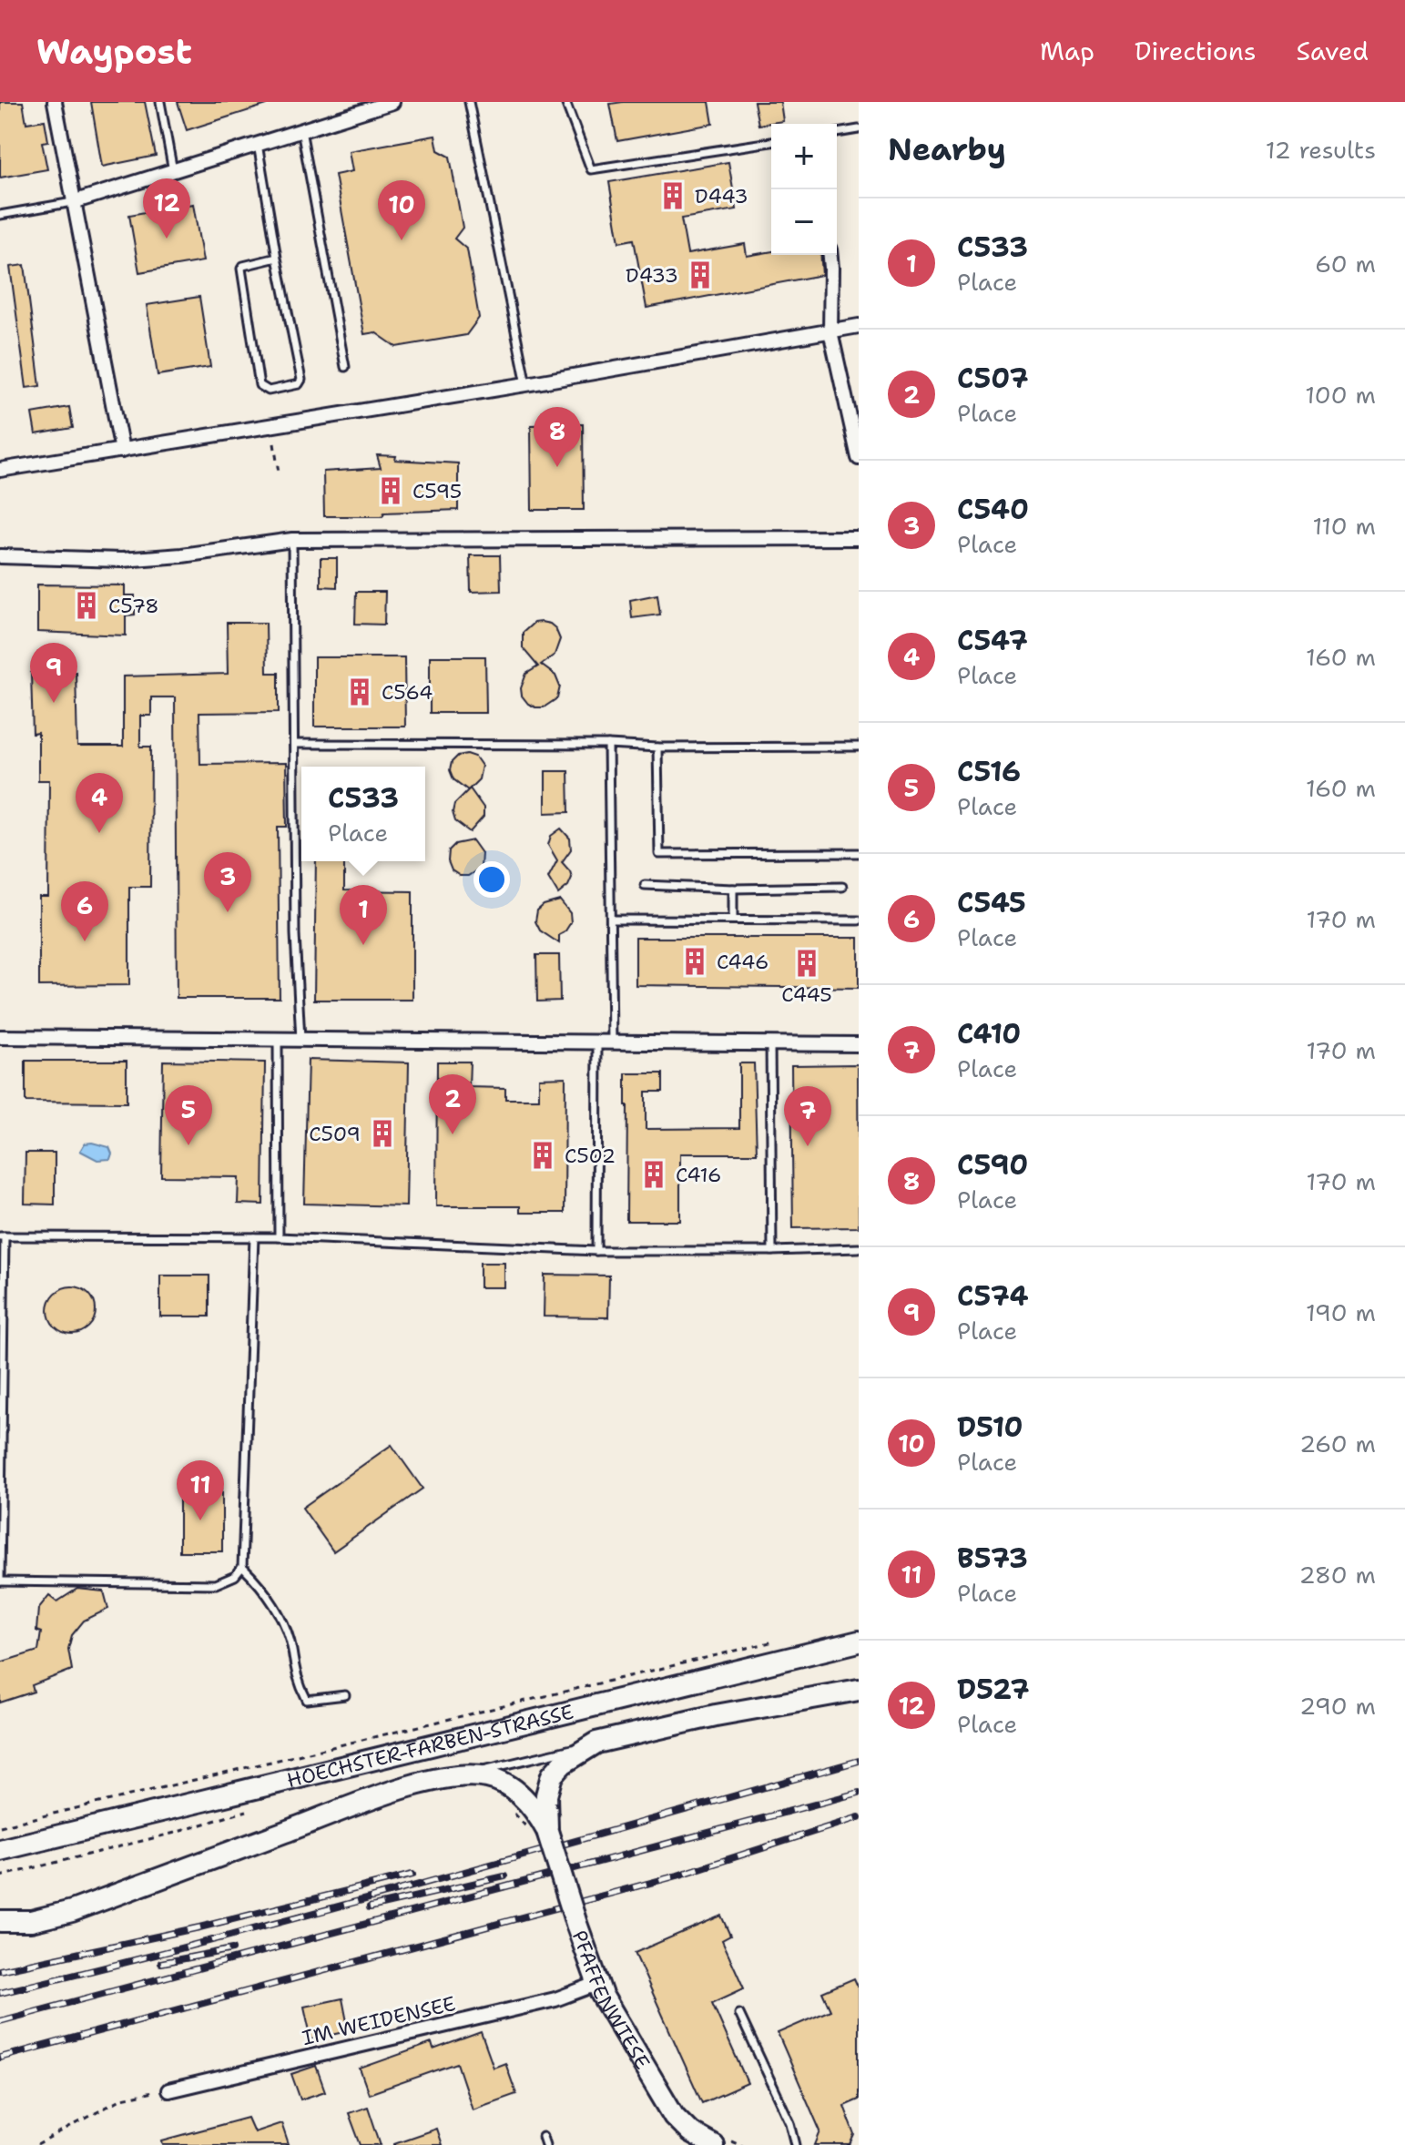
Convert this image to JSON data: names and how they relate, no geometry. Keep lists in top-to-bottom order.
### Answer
{
  "streets": {
    "main road": ["HOECHSTER-FARBEN-STRASSE", "PFAFFENWIESE"],
    "street": ["IM WEIDENSEE"]
  },
  "crossings": [
    ["PFAFFENWIESE", "IM WEIDENSEE"]
  ],
  "places": {
    "building": [
      "D443",
      "D433",
      "C595",
      "C578",
      "C564",
      "C446",
      "C445",
      "C509",
      "C502",
      "C416"
    ]
  },
  "page": {
    "header": "Waypost",
    "nav": ["Map", "Directions", "Saved"],
    "heading": ["Nearby", "12 results"],
    "map_buttons": ["+", "−"],
    "pins": [
      "12",
      "10",
      "8",
      "9",
      "4",
      "3",
      "6",
      "1",
      "2",
      "5",
      "7",
      "11"
    ],
    "list": [
      {
        "mark": "1",
        "name": "C533",
        "note": "Place",
        "value": "60 m"
      },
      {
        "mark": "2",
        "name": "C507",
        "note": "Place",
        "value": "100 m"
      },
      {
        "mark": "3",
        "name": "C540",
        "note": "Place",
        "value": "110 m"
      },
      {
        "mark": "4",
        "name": "C547",
        "note": "Place",
        "value": "160 m"
      },
      {
        "mark": "5",
        "name": "C516",
        "note": "Place",
        "value": "160 m"
      },
      {
        "mark": "6",
        "name": "C545",
        "note": "Place",
        "value": "170 m"
      },
      {
        "mark": "7",
        "name": "C410",
        "note": "Place",
        "value": "170 m"
      },
      {
        "mark": "8",
        "name": "C590",
        "note": "Place",
        "value": "170 m"
      },
      {
        "mark": "9",
        "name": "C574",
        "note": "Place",
        "value": "190 m"
      },
      {
        "mark": "10",
        "name": "D510",
        "note": "Place",
        "value": "260 m"
      },
      {
        "mark": "11",
        "name": "B573",
        "note": "Place",
        "value": "280 m"
      },
      {
        "mark": "12",
        "name": "D527",
        "note": "Place",
        "value": "290 m"
      }
    ],
    "popup": ["C533", "Place"]
  }
}
